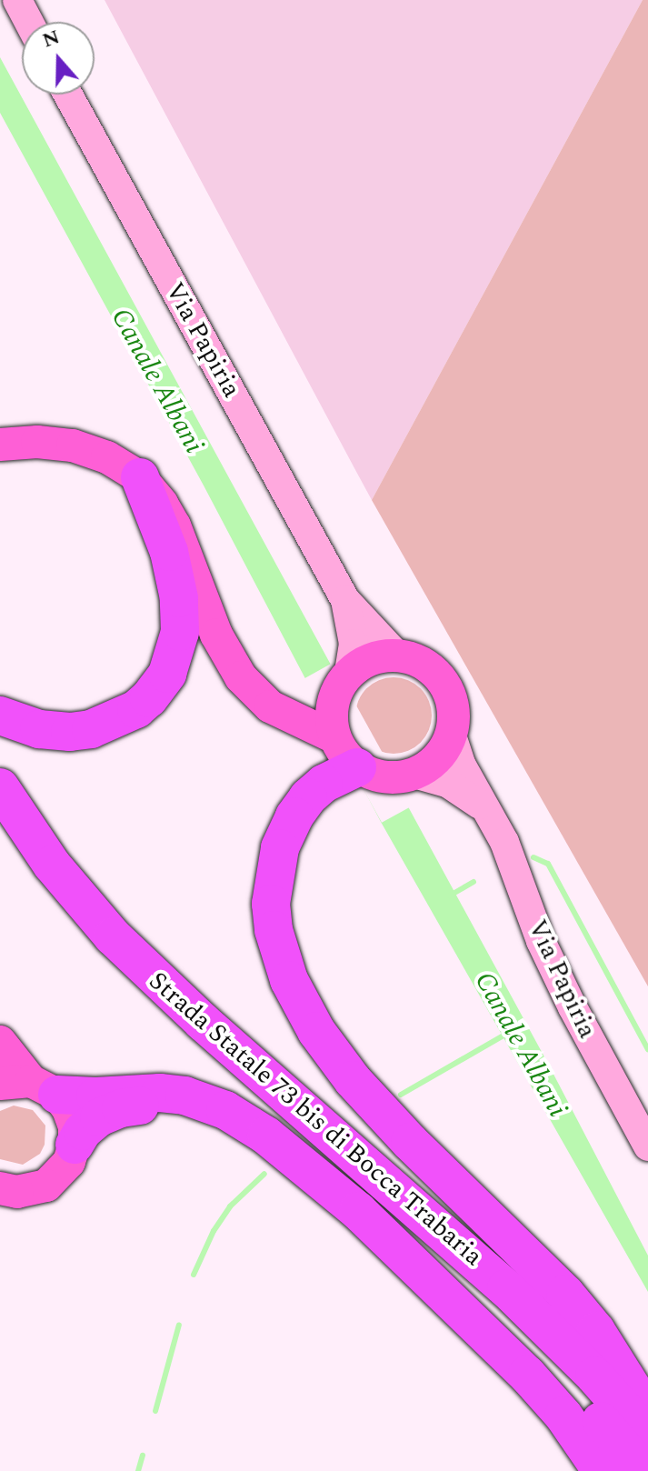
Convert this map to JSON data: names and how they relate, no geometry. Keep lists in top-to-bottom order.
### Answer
{
  "streets": {
    "highway": ["Strada Statale 73 bis di Bocca Trabaria"],
    "main road": ["Via Papiria"]
  },
  "water": ["Canale Albani"],
  "north": "top"
}
